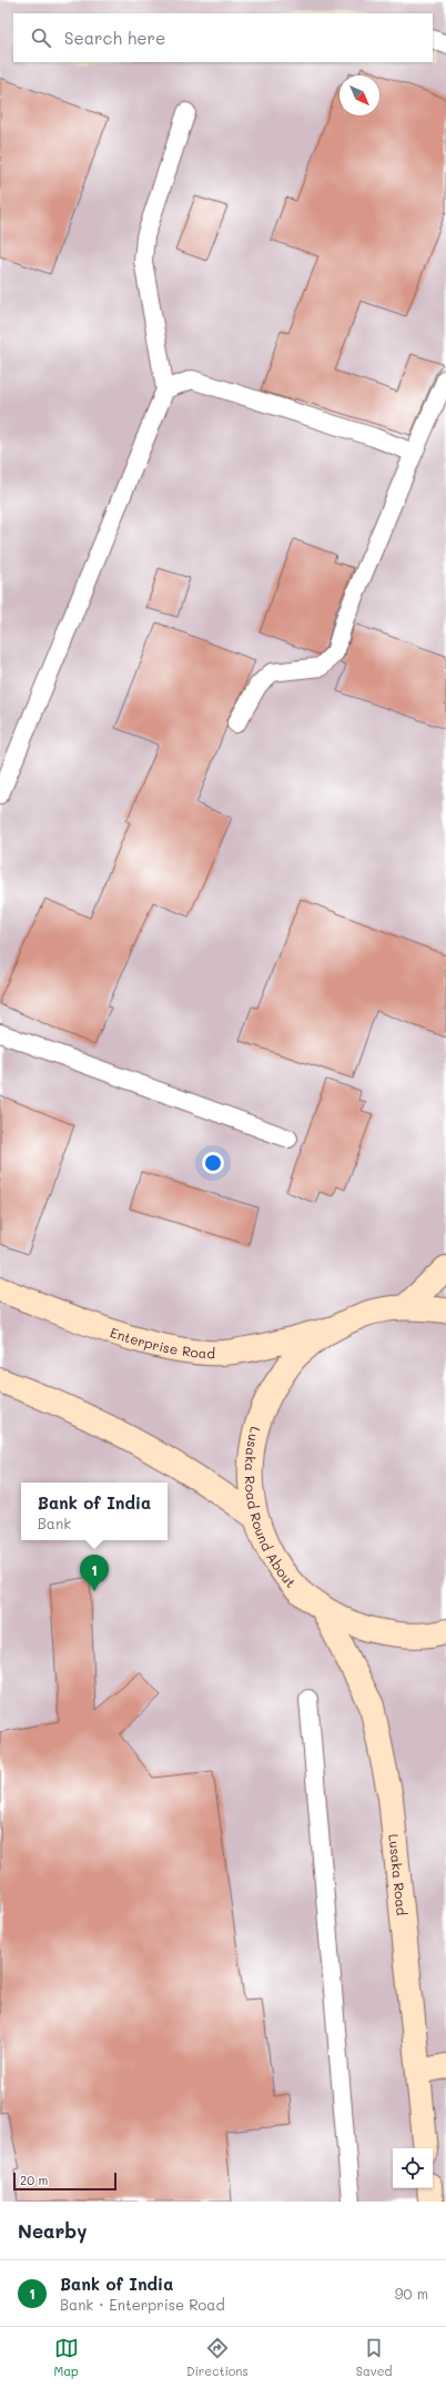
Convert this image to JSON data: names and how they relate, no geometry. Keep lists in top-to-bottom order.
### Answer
{
  "streets": {
    "main road": ["Enterprise Road", "Lusaka Road Round About", "Lusaka Road"]
  },
  "crossings": [
    ["Enterprise Road", "Lusaka Road Round About"],
    ["Lusaka Road Round About", "Lusaka Road"]
  ],
  "scale_bar": "20 m",
  "north": "bottom right",
  "page": {
    "search": "Search here",
    "popup": ["Bank of India", "Bank"],
    "pins": "1",
    "scale": "20 m",
    "heading": "Nearby",
    "list": [
      {
        "mark": "1",
        "name": "Bank of India",
        "note": "Bank · Enterprise Road",
        "value": "90 m"
      }
    ],
    "nav": ["Map", "Directions", "Saved"]
  }
}
